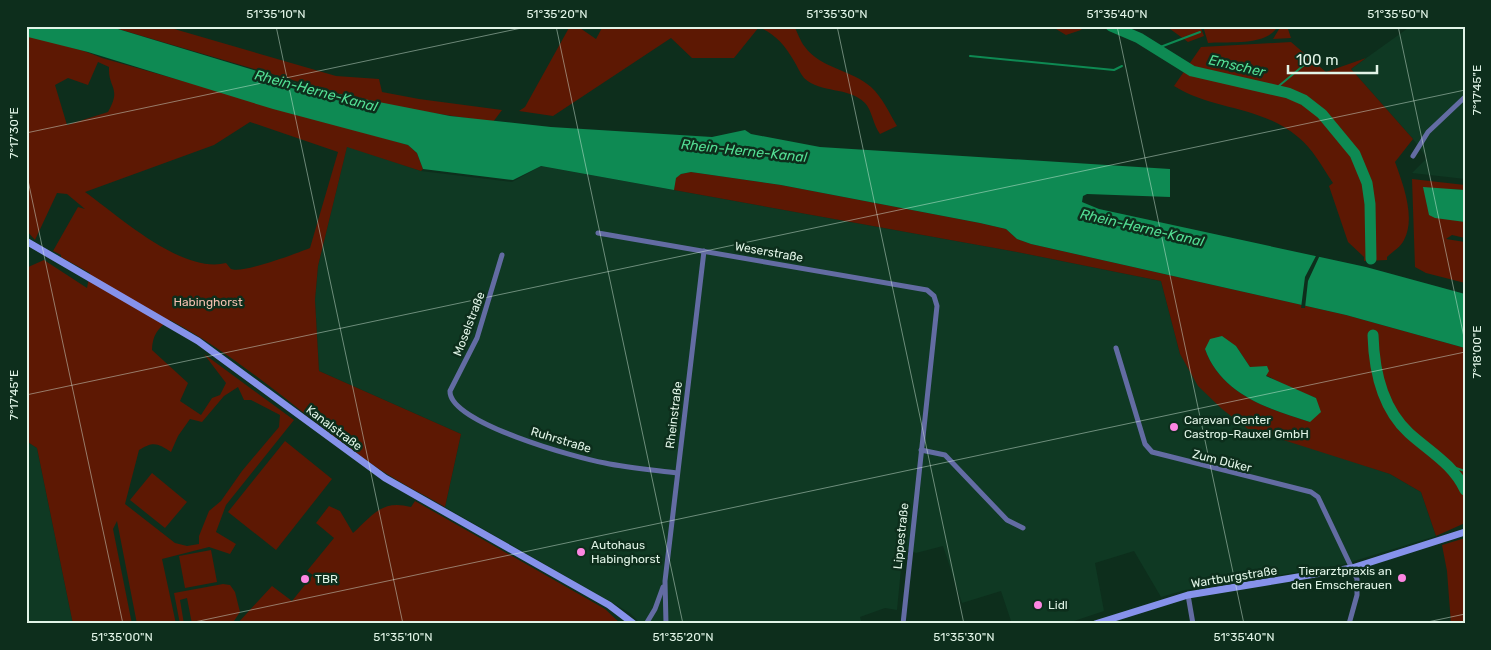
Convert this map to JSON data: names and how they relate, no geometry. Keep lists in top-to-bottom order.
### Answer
{
  "streets": {
    "main road": ["Kanalstraße", "Wartburgstraße"],
    "street": [
      "Weserstraße",
      "Moselstraße",
      "Rheinstraße",
      "Ruhrstraße",
      "Zum Düker",
      "Lippestraße"
    ]
  },
  "crossings": [
    ["Weserstraße", "Rheinstraße"],
    ["Weserstraße", "Lippestraße"],
    ["Moselstraße", "Ruhrstraße"],
    ["Rheinstraße", "Ruhrstraße"],
    ["Zum Düker", "Wartburgstraße"]
  ],
  "water": ["Emscher", "Rhein-Herne-Kanal"],
  "parks": ["Habinghorst"],
  "places": [
    "Caravan Center Castrop-Rauxel GmbH",
    "Autohaus Habinghorst",
    "Tierarztpraxis an den Emscherauen",
    "TBR",
    "Lidl"
  ],
  "scale_bar": "100 m",
  "coordinates": [
    "51°35'10\"N",
    "51°35'20\"N",
    "51°35'30\"N",
    "51°35'40\"N",
    "51°35'50\"N",
    "7°17'45\"E",
    "7°17'30\"E",
    "7°18'00\"E",
    "51°35'00\"N"
  ]
}
